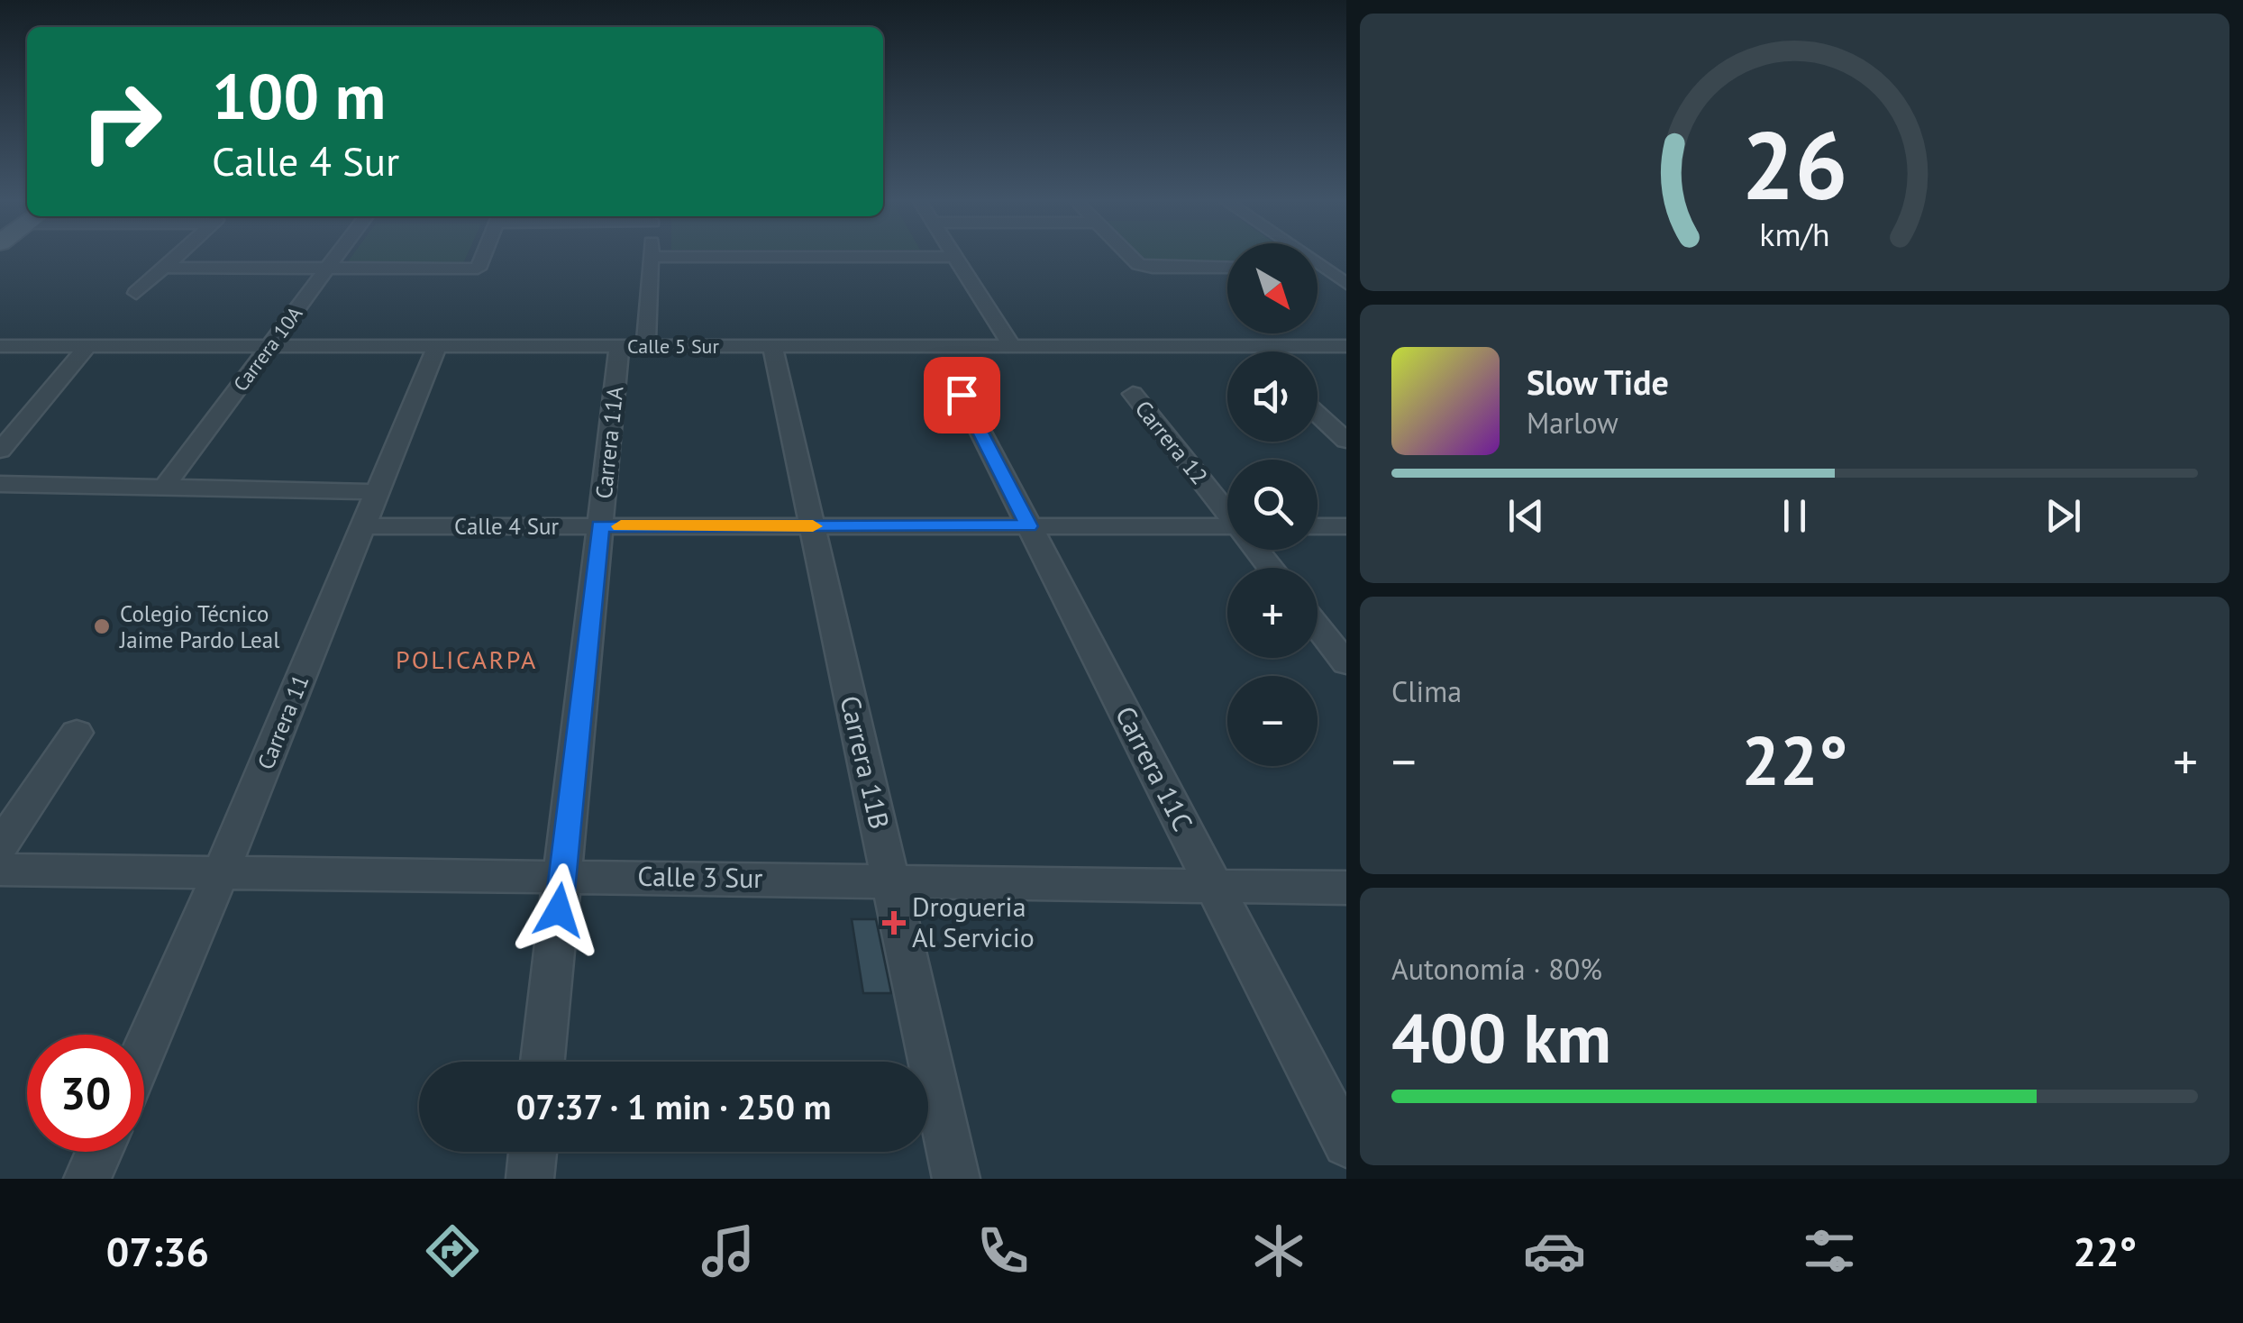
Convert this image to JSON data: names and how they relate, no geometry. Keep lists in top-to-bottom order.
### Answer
{
  "streets": {
    "street": [
      "Calle 5 Sur",
      "Carrera 10A",
      "Carrera 11A",
      "Carrera 12",
      "Calle 4 Sur",
      "Carrera 11",
      "Carrera 11B",
      "Carrera 11C",
      "Calle 3 Sur"
    ]
  },
  "crossings": [
    ["Calle 5 Sur", "Carrera 10A"],
    ["Calle 5 Sur", "Carrera 11A"],
    ["Calle 5 Sur", "Carrera 11"],
    ["Calle 5 Sur", "Carrera 11B"],
    ["Carrera 11A", "Calle 4 Sur"],
    ["Carrera 11A", "Calle 3 Sur"],
    ["Calle 4 Sur", "Carrera 11"],
    ["Calle 4 Sur", "Carrera 11B"],
    ["Calle 4 Sur", "Carrera 11C"],
    ["Carrera 11", "Calle 3 Sur"],
    ["Carrera 11B", "Calle 3 Sur"],
    ["Carrera 11C", "Calle 3 Sur"]
  ],
  "districts": ["POLICARPA"],
  "places": {
    "other": ["Colegio Técnico Jaime Pardo Leal"],
    "health": ["Drogueria Al Servicio"]
  },
  "north": "bottom right",
  "page": {
    "turn": ["100 m", "Calle 4 Sur"],
    "map_buttons": ["+", "−"],
    "song": ["Slow Tide", "Marlow"],
    "tile": [
      "Clima",
      ["Autonomía · 80%", "400 km"]
    ],
    "heat": ["−", "22°", "+"],
    "limit": "30",
    "trip": "07:37 · 1 min · 250 m",
    "tabs": ["07:36", "22°"],
    "gauge": ["26", "km/h"]
  }
}
